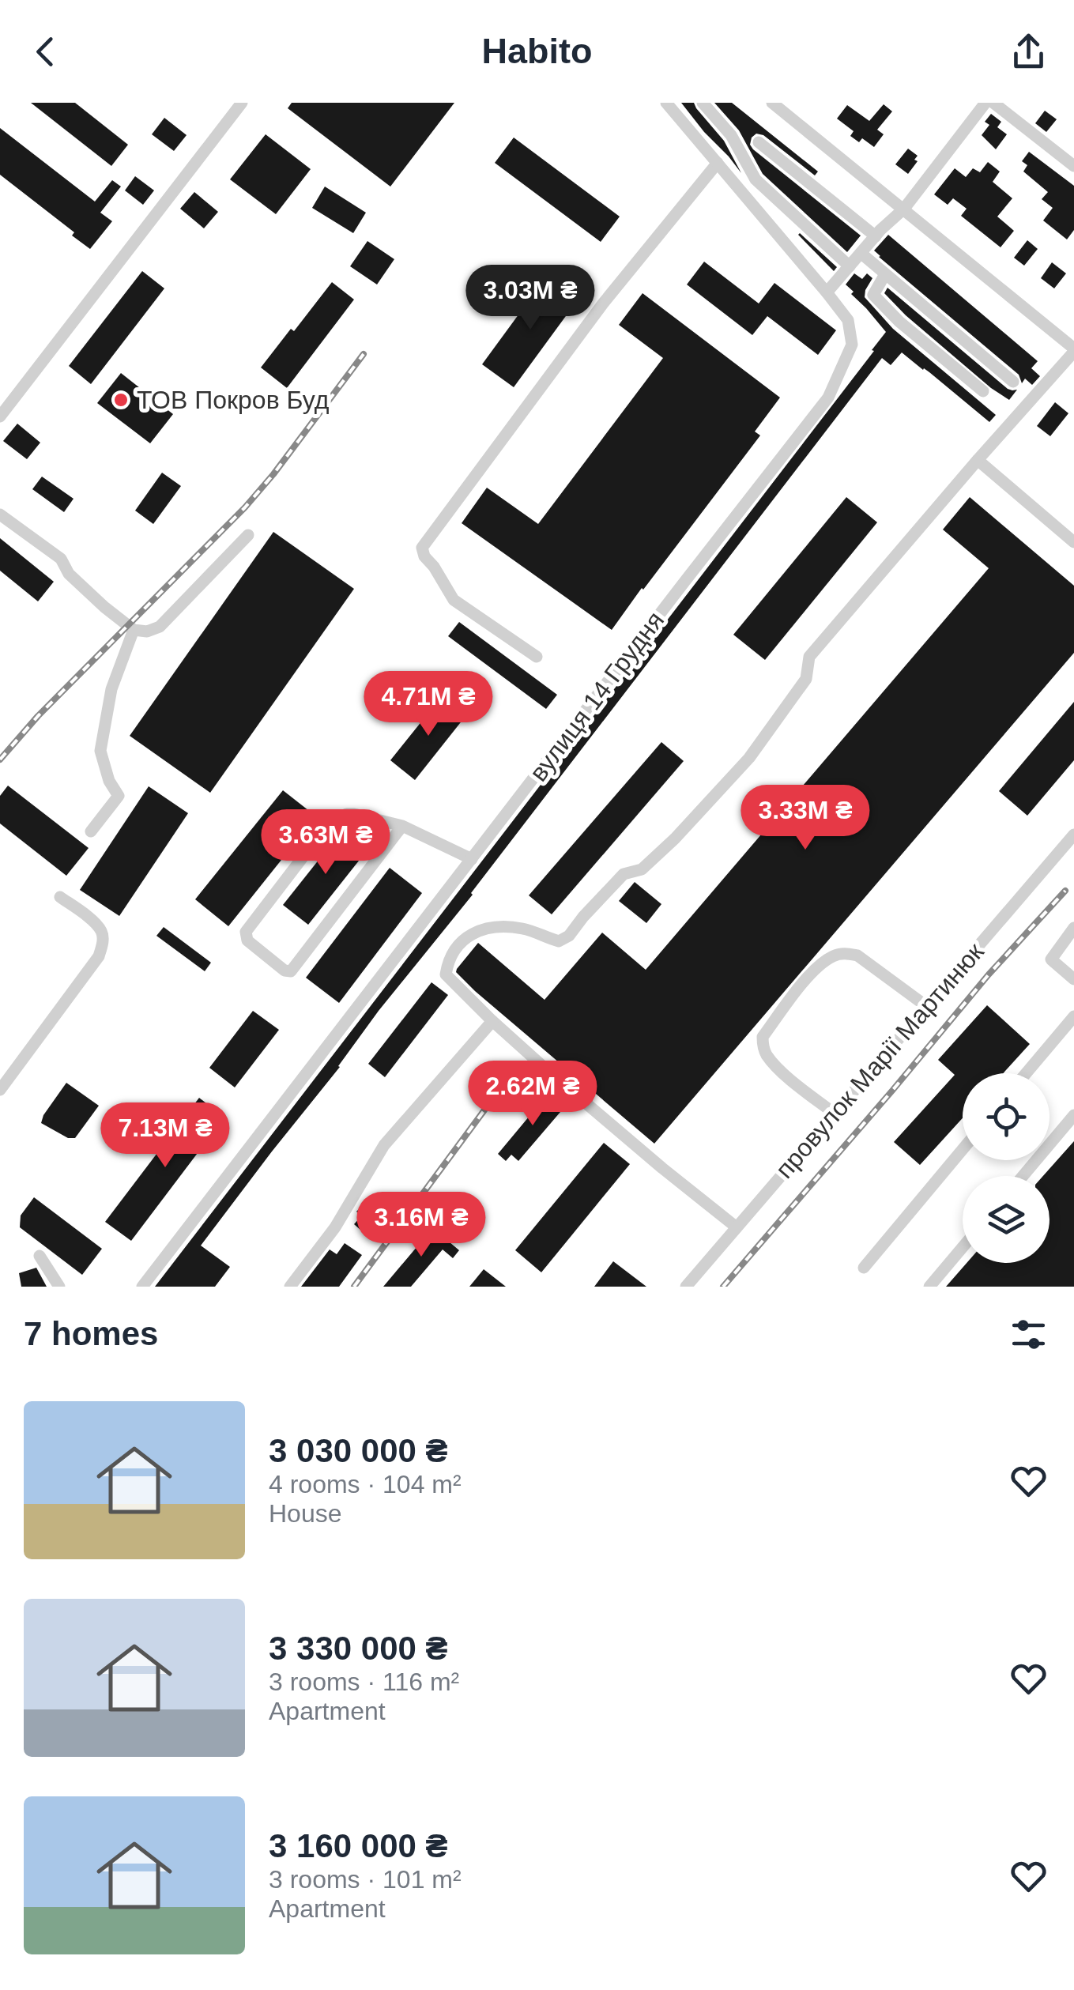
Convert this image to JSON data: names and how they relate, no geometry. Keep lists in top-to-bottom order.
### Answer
{
  "streets": {
    "street": ["вулиця 14 Грудня", "провулок Марії Мартинюк"]
  },
  "places": ["ТОВ Покров Буд"],
  "page": {
    "header": "Habito",
    "price": [
      "3.03M ₴",
      "4.71M ₴",
      "3.33M ₴",
      "3.63M ₴",
      "2.62M ₴",
      "7.13M ₴",
      "3.16M ₴"
    ],
    "heading": "7 homes",
    "list": [
      {
        "name": "3 030 000 ₴",
        "note": "4 rooms · 104 m² · House"
      },
      {
        "name": "3 330 000 ₴",
        "note": "3 rooms · 116 m² · Apartment"
      },
      {
        "name": "3 160 000 ₴",
        "note": "3 rooms · 101 m² · Apartment"
      }
    ]
  }
}
